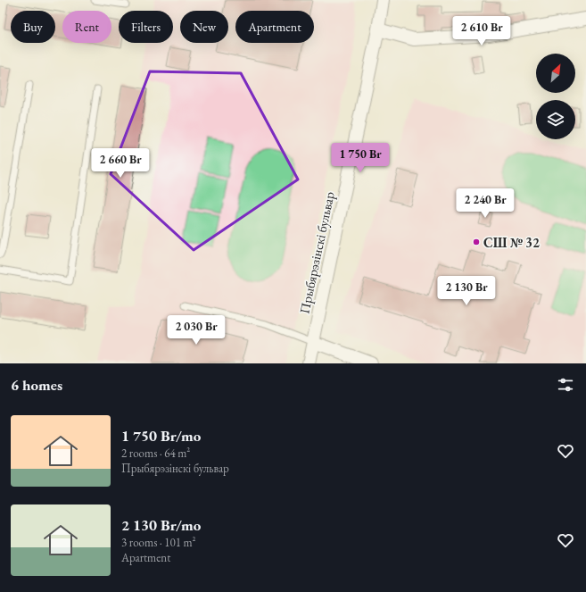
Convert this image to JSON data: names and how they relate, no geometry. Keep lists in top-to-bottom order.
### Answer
{
  "streets": {
    "street": ["Прыбярэзінскі бульвар"]
  },
  "places": ["СШ № 32"],
  "north": "top right",
  "page": {
    "chip": [
      "Buy",
      "Rent",
      "Filters",
      "New",
      "Apartment"
    ],
    "price": [
      "2 610 Br",
      "1 750 Br",
      "2 660 Br",
      "2 240 Br",
      "2 130 Br",
      "2 030 Br"
    ],
    "heading": "6 homes",
    "list": [
      {
        "name": "1 750 Br/mo",
        "note": "2 rooms · 64 m² · Прыбярэзінскі бульвар"
      },
      {
        "name": "2 130 Br/mo",
        "note": "3 rooms · 101 m² · Apartment"
      }
    ]
  }
}
